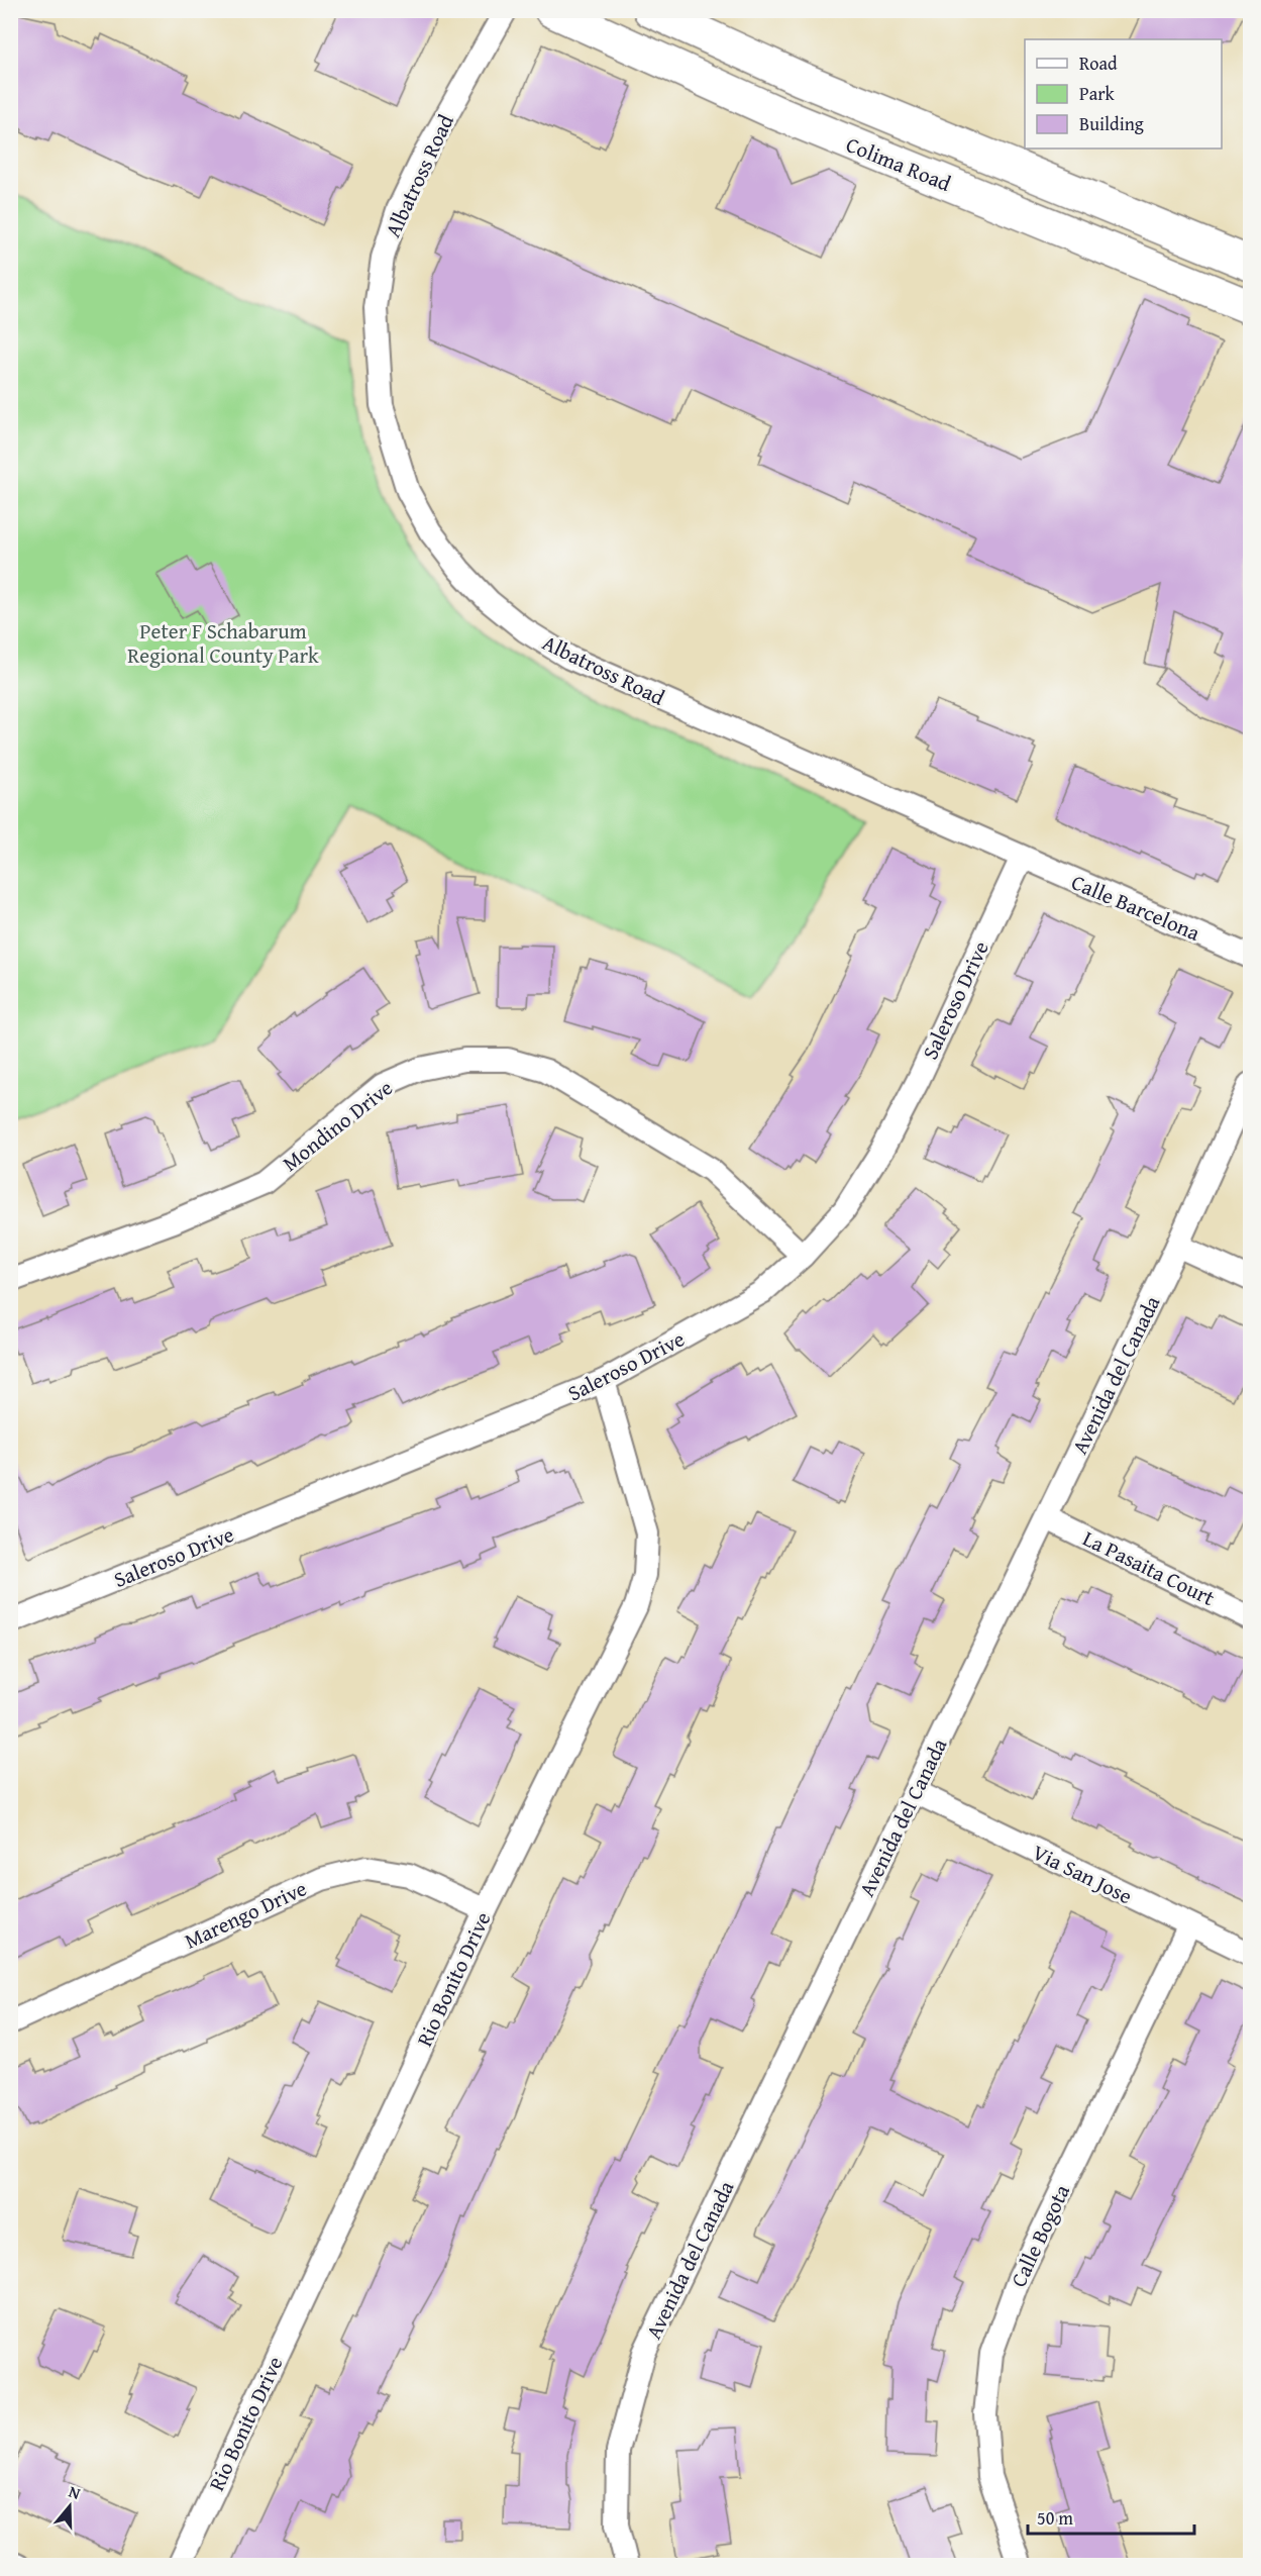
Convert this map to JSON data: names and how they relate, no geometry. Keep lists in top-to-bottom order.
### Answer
{
  "streets": {
    "main road": ["Colima Road"],
    "street": [
      "Albatross Road",
      "Calle Barcelona",
      "Saleroso Drive",
      "Mondino Drive",
      "Avenida del Canada",
      "La Pasaita Court",
      "Via San Jose",
      "Marengo Drive",
      "Rio Bonito Drive",
      "Calle Bogota"
    ]
  },
  "crossings": [
    ["Albatross Road", "Calle Barcelona"],
    ["Albatross Road", "Saleroso Drive"],
    ["Calle Barcelona", "Saleroso Drive"],
    ["Saleroso Drive", "Mondino Drive"],
    ["Saleroso Drive", "Rio Bonito Drive"],
    ["Avenida del Canada", "La Pasaita Court"],
    ["Avenida del Canada", "Via San Jose"],
    ["Via San Jose", "Calle Bogota"],
    ["Marengo Drive", "Rio Bonito Drive"]
  ],
  "parks": ["Peter F Schabarum Regional County Park"],
  "legend": ["Road", "Park", "Building"],
  "scale_bar": "50 m",
  "north": "top"
}
